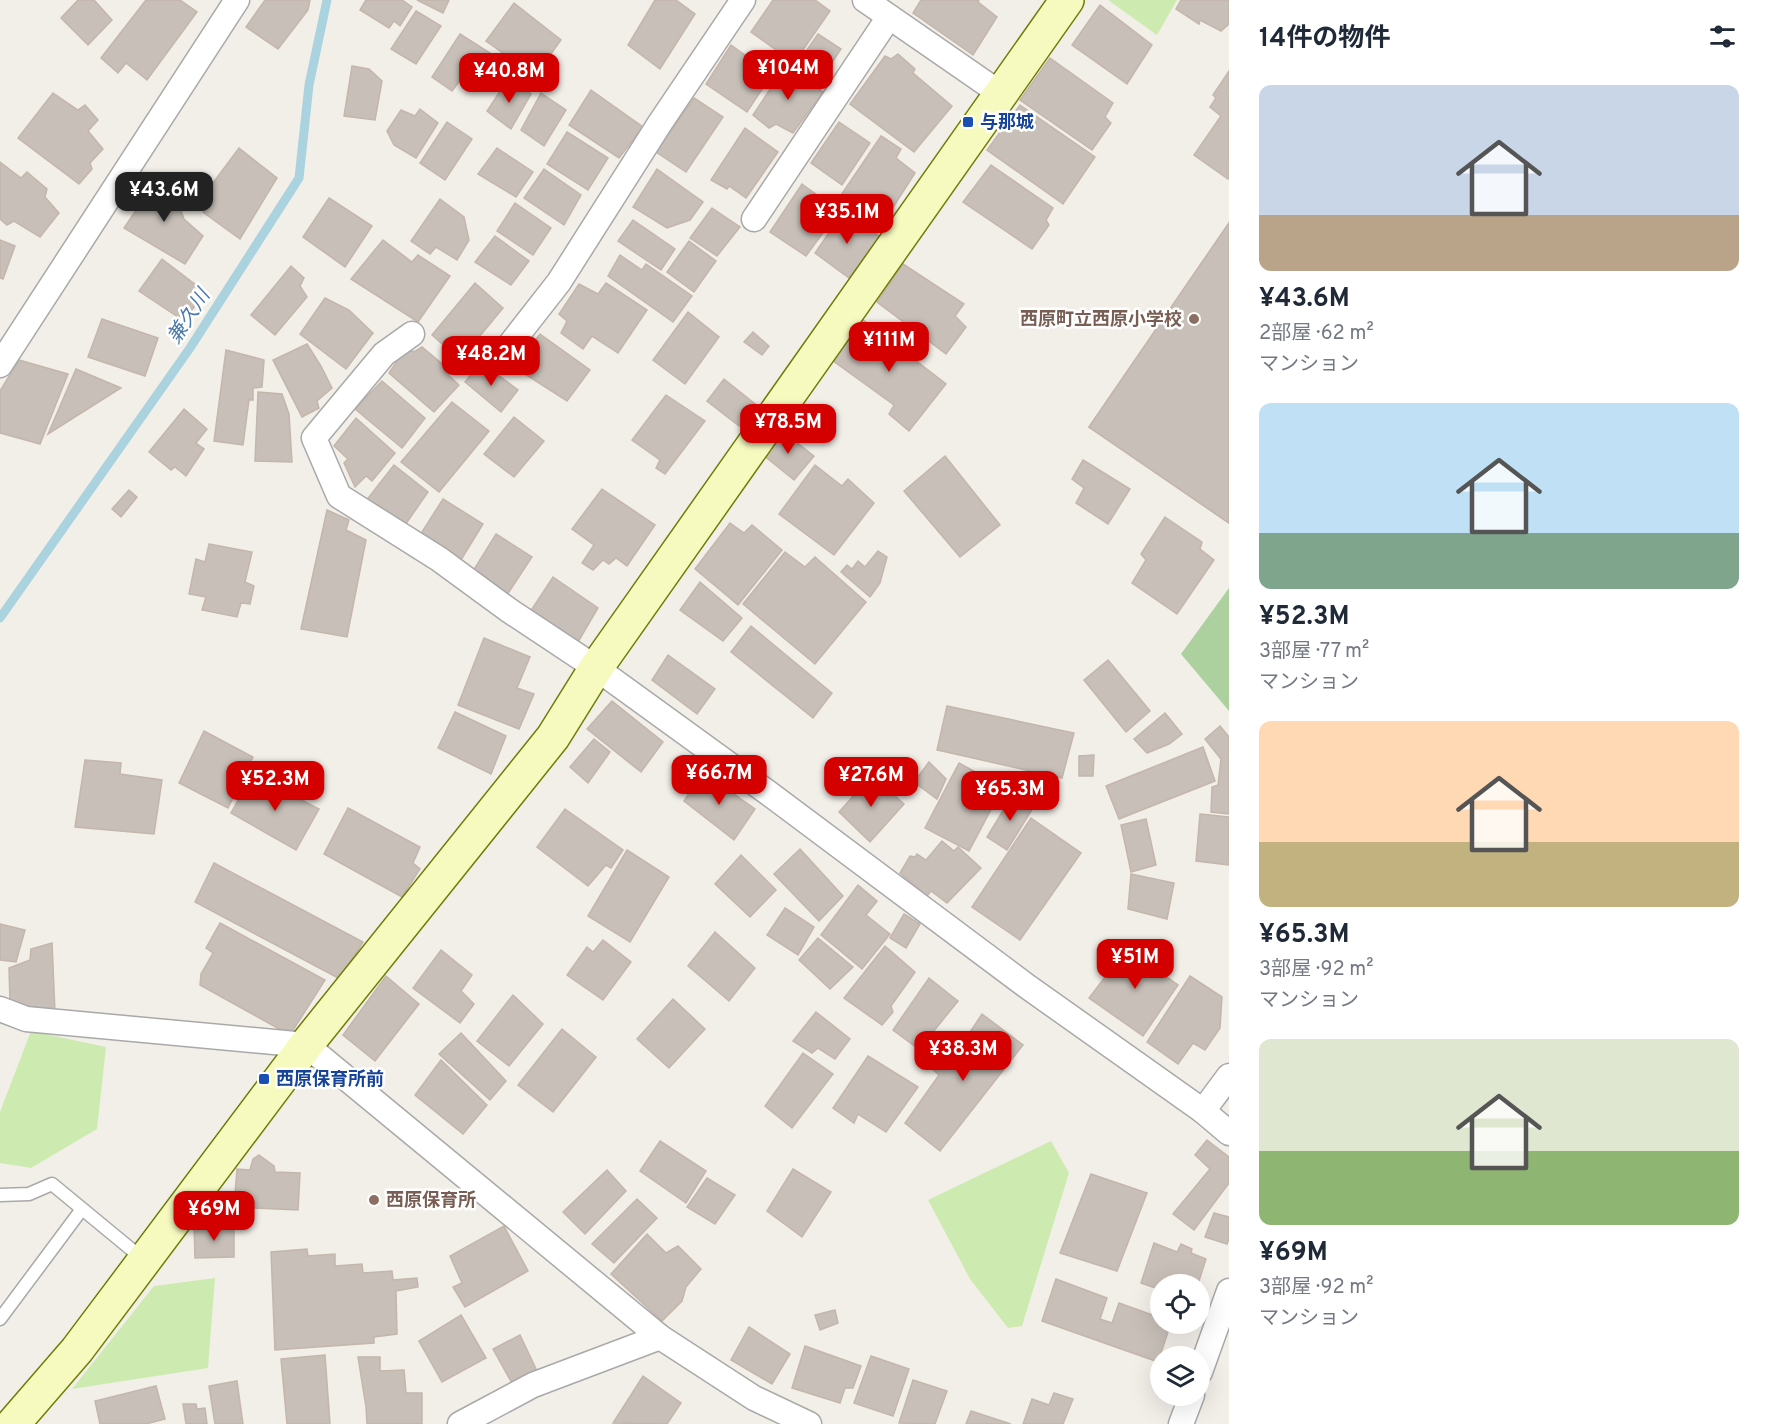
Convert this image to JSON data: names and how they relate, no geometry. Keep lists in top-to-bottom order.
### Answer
{
  "water": ["兼久川"],
  "places": {
    "transit": ["与那城", "西原保育所前"],
    "other": ["西原町立西原小学校", "西原保育所"]
  },
  "page": {
    "heading": "14件の物件",
    "price": [
      "¥104M",
      "¥40.8M",
      "¥43.6M",
      "¥35.1M",
      "¥111M",
      "¥48.2M",
      "¥78.5M",
      "¥66.7M",
      "¥27.6M",
      "¥52.3M",
      "¥65.3M",
      "¥51M",
      "¥38.3M",
      "¥69M"
    ],
    "list": [
      {
        "name": "¥43.6M",
        "note": "2部屋 · 62 m² · マンション"
      },
      {
        "name": "¥52.3M",
        "note": "3部屋 · 77 m² · マンション"
      },
      {
        "name": "¥65.3M",
        "note": "3部屋 · 92 m² · マンション"
      },
      {
        "name": "¥69M",
        "note": "3部屋 · 92 m² · マンション"
      }
    ]
  }
}
